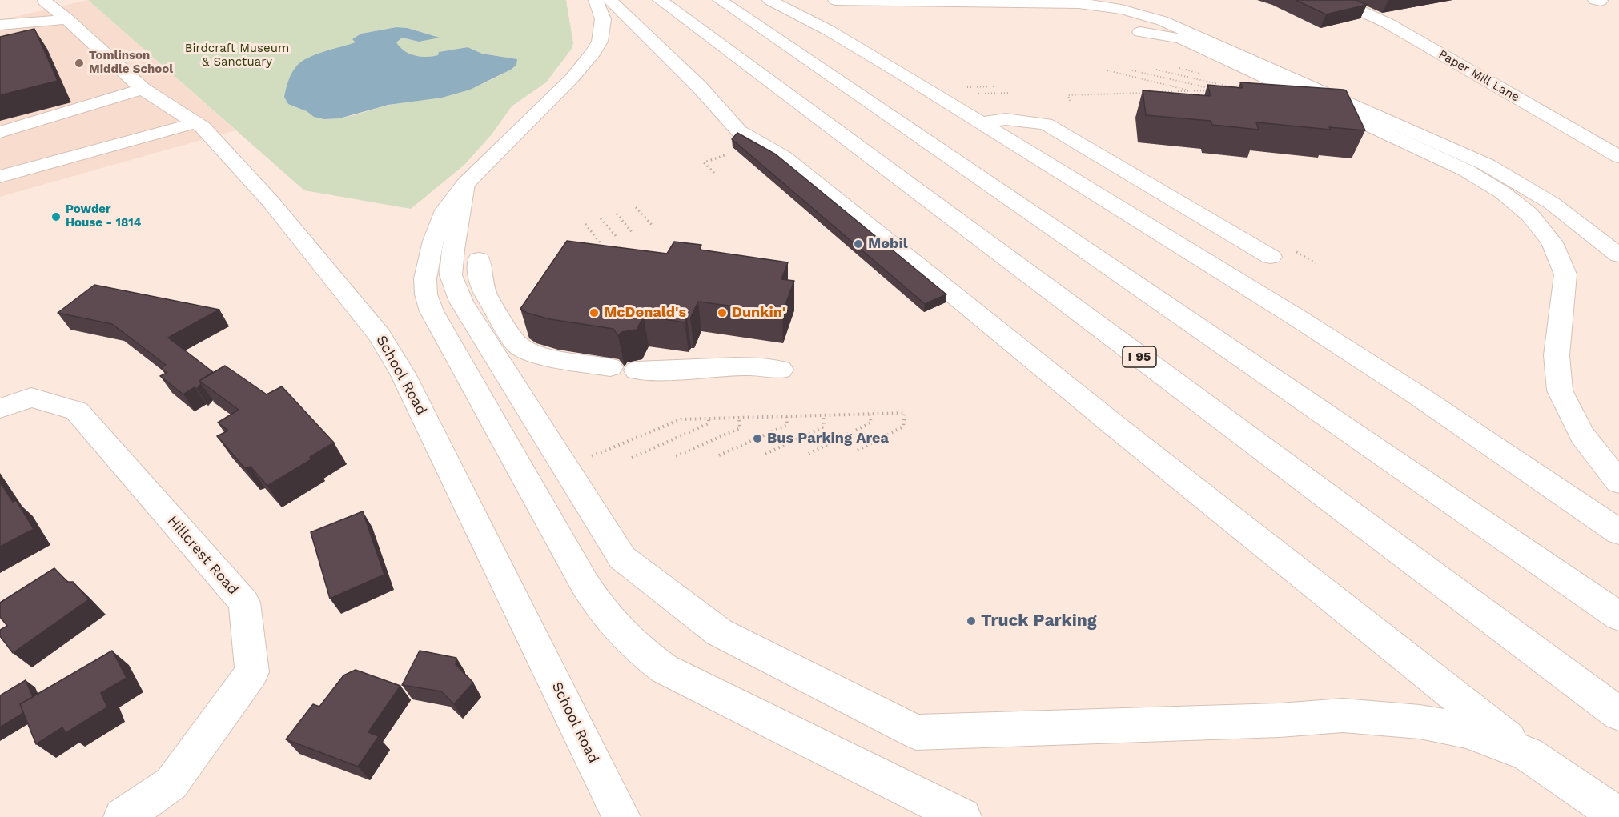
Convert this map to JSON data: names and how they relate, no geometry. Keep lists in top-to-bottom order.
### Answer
{
  "streets": {
    "main road": [
      "Paper Mill Lane",
      "I 95",
      "School Road",
      "Hillcrest Road"
    ]
  },
  "parks": ["Birdcraft Museum & Sanctuary"],
  "places": [
    "Tomlinson Middle School",
    "Powder House - 1814",
    "Mobil",
    "McDonald's",
    "Dunkin'",
    "Bus Parking Area",
    "Truck Parking"
  ]
}
